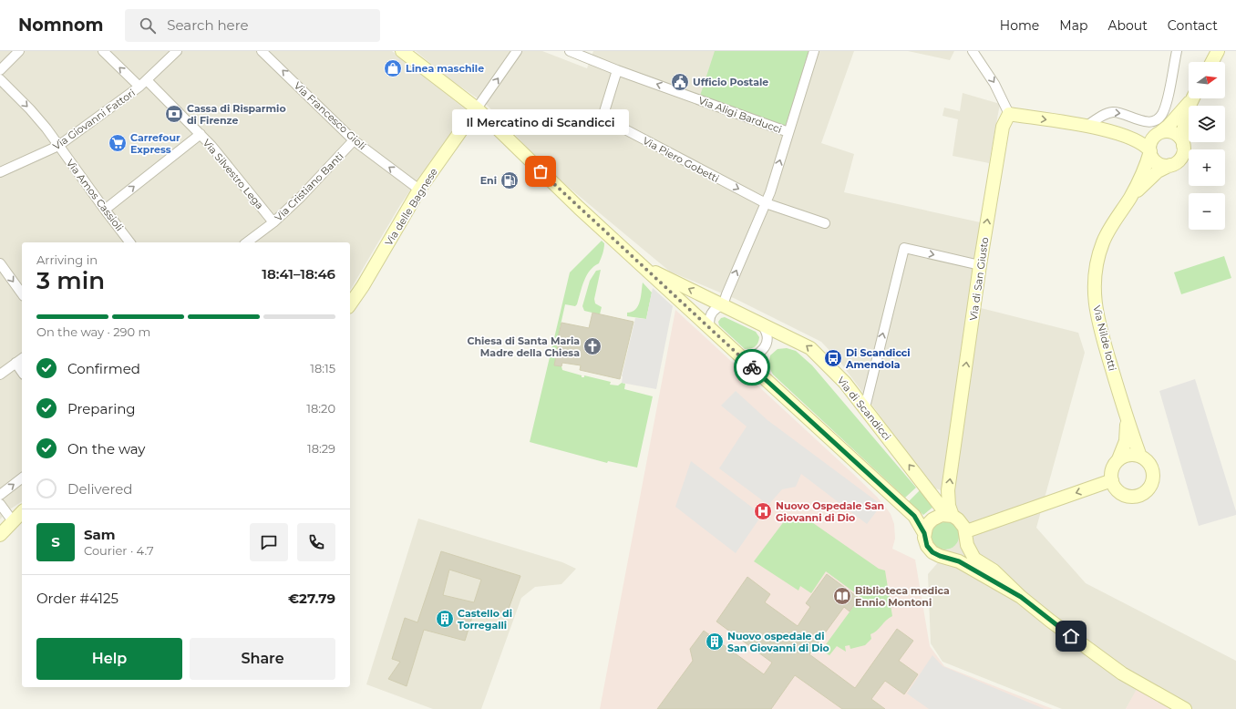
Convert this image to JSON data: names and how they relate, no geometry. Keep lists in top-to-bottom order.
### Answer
{
  "streets": {
    "main road": [
      "Via delle Bagnese",
      "Via di San Giusto",
      "Via Nilde Iotti",
      "Via di Scandicci"
    ],
    "street": [
      "Via Aligi Barducci",
      "Via Francesco Gioli",
      "Via Giovanni Fattori",
      "Via Piero Gobetti",
      "Via Silvestro Lega",
      "Via Cristiano Banti",
      "Via Amos Cassioli"
    ]
  },
  "crossings": [
    ["Via Aligi Barducci", "Via Piero Gobetti"],
    ["Via Francesco Gioli", "Via Cristiano Banti"],
    ["Via Francesco Gioli", "Via delle Bagnese"],
    ["Via Giovanni Fattori", "Via Silvestro Lega"],
    ["Via Giovanni Fattori", "Via Amos Cassioli"],
    ["Via Silvestro Lega", "Via Cristiano Banti"],
    ["Via di San Giusto", "Via di Scandicci"]
  ],
  "one_way": [
    "Via Aligi Barducci",
    "Via Francesco Gioli",
    "Via Piero Gobetti",
    "Via Amos Cassioli",
    "Via di San Giusto"
  ],
  "places": {
    "shop": ["Linea maschile"],
    "public building": ["Ufficio Postale"],
    "bank": ["Cassa di Risparmio di Firenze"],
    "supermarket": ["Carrefour Express"],
    "other": ["Il Mercatino di Scandicci"],
    "fuel station": ["Eni"],
    "church": ["Chiesa di Santa Maria Madre della Chiesa"],
    "bus stop": ["Di Scandicci Amendola"],
    "hospital": ["Nuovo Ospedale San Giovanni di Dio"],
    "library": ["Biblioteca medica Ennio Montoni"],
    "building": ["Castello di Torregalli", "Nuovo ospedale di San Giovanni di Dio"]
  },
  "north": "right",
  "page": {
    "header": "Nomnom",
    "search": "Search here",
    "nav": [
      "Home",
      "Map",
      "About",
      "Contact"
    ],
    "map_buttons": ["+", "−"],
    "bubble": "Il Mercatino di Scandicci",
    "heading": ["3 min", "Arriving in", "18:41–18:46"],
    "panel": [
      "Sam",
      "Courier · 4.7",
      "Order #4125",
      "€27.79"
    ],
    "bar": "On the way · 290 m",
    "list": [
      ["Confirmed", "18:15"],
      ["Preparing", "18:20"],
      ["On the way", "18:29"],
      "Delivered"
    ],
    "round": "S",
    "buttons": ["Help", "Share"]
  }
}
